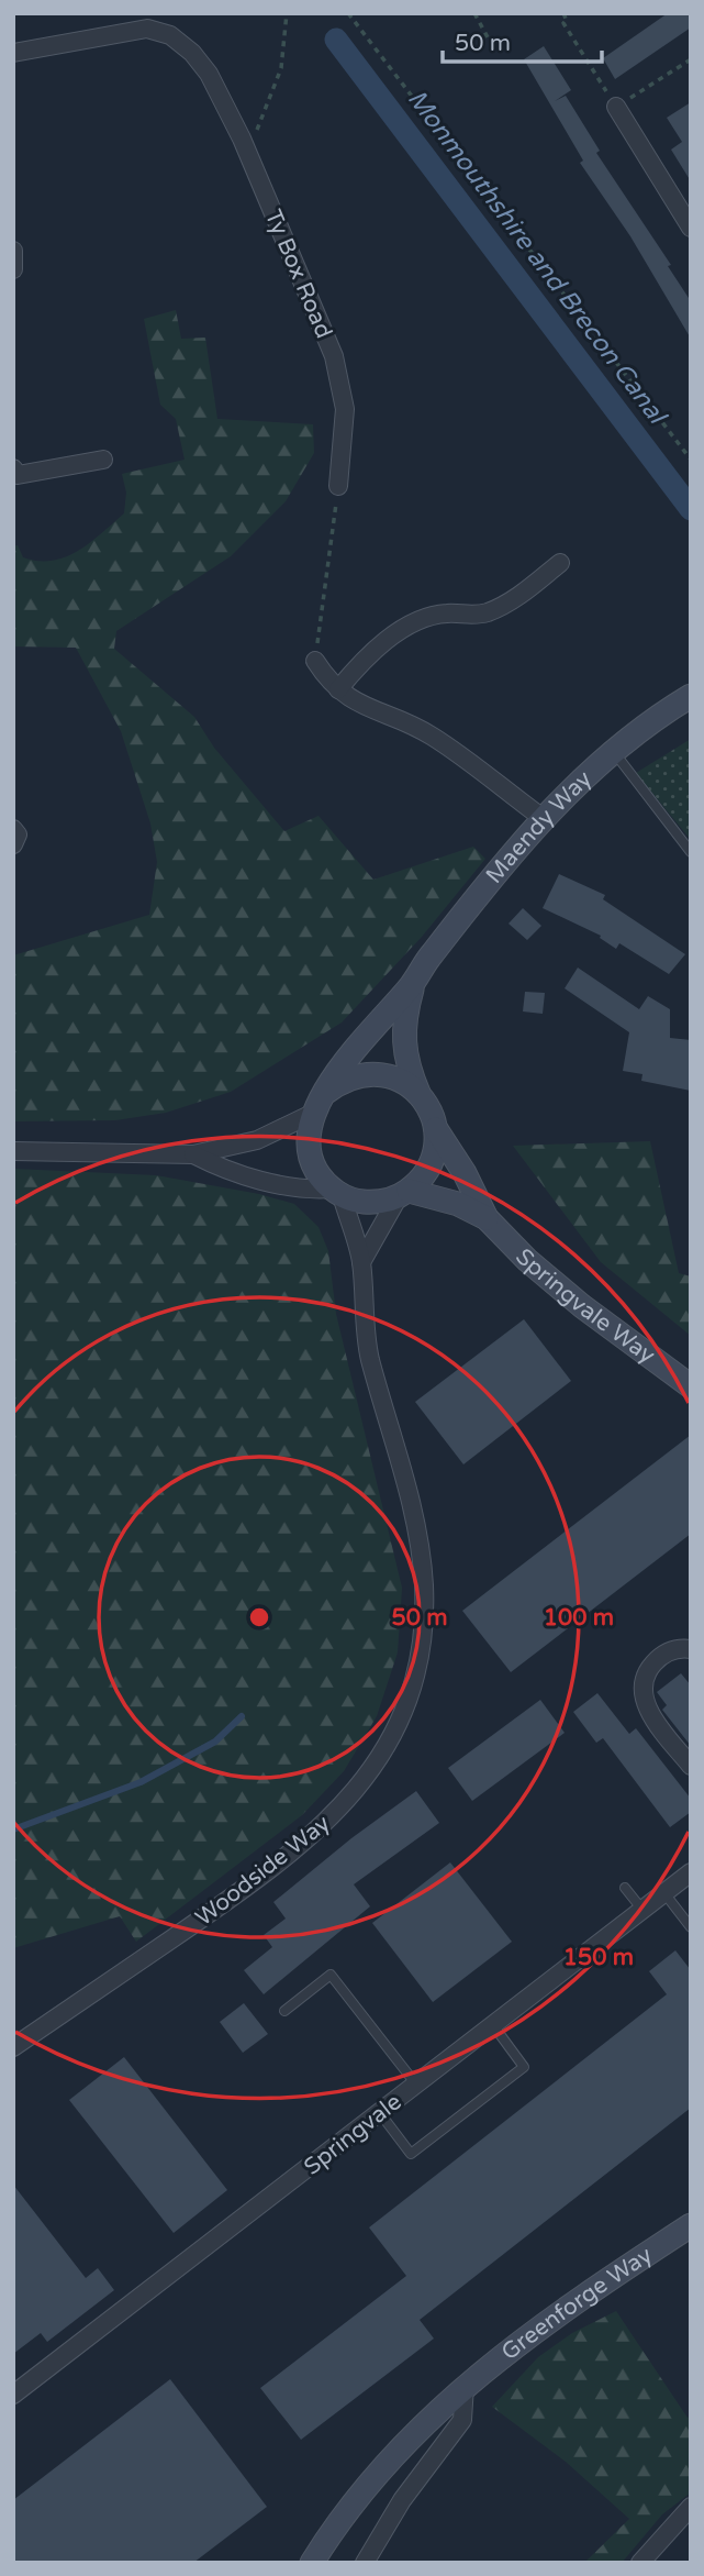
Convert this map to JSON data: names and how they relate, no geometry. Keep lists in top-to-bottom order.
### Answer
{
  "streets": {
    "street": [
      "Ty Box Road",
      "Maendy Way",
      "Springvale Way",
      "Woodside Way",
      "Springvale",
      "Greenforge Way"
    ]
  },
  "crossings": [
    ["Maendy Way", "Springvale Way"],
    ["Maendy Way", "Woodside Way"],
    ["Springvale Way", "Woodside Way"]
  ],
  "water": ["Monmouthshire and Brecon Canal"],
  "scale_bar": "50 m",
  "rings": ["50 m", "100 m", "150 m"]
}
